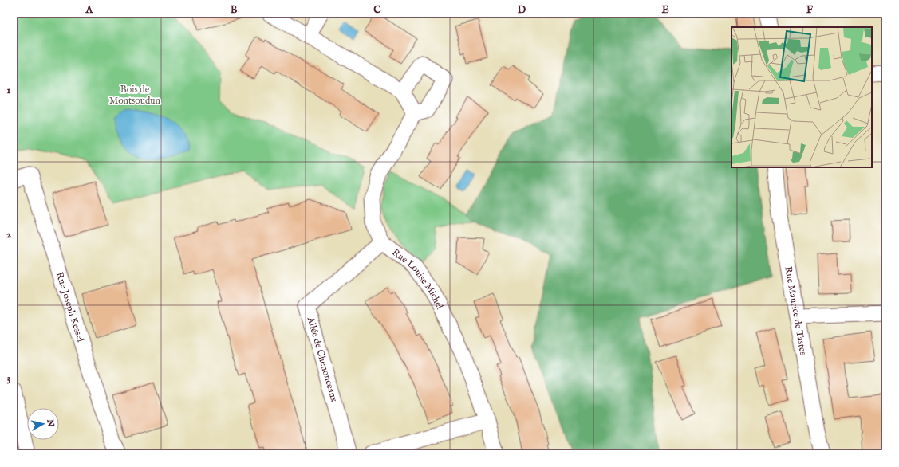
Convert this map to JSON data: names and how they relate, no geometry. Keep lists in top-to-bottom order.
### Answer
{
  "streets": {
    "street": [
      "Rue Louise Michel",
      "Rue Joseph Kessel",
      "Rue Maurice de Tastes",
      "Allée de Chenonceaux"
    ]
  },
  "crossings": [
    ["Rue Louise Michel", "Allée de Chenonceaux"]
  ],
  "parks": ["Bois de Montsoudun"],
  "north": "right",
  "grid": {
    "columns": [
      "A",
      "B",
      "C",
      "D",
      "E",
      "F"
    ],
    "rows": ["1", "2", "3"]
  }
}
